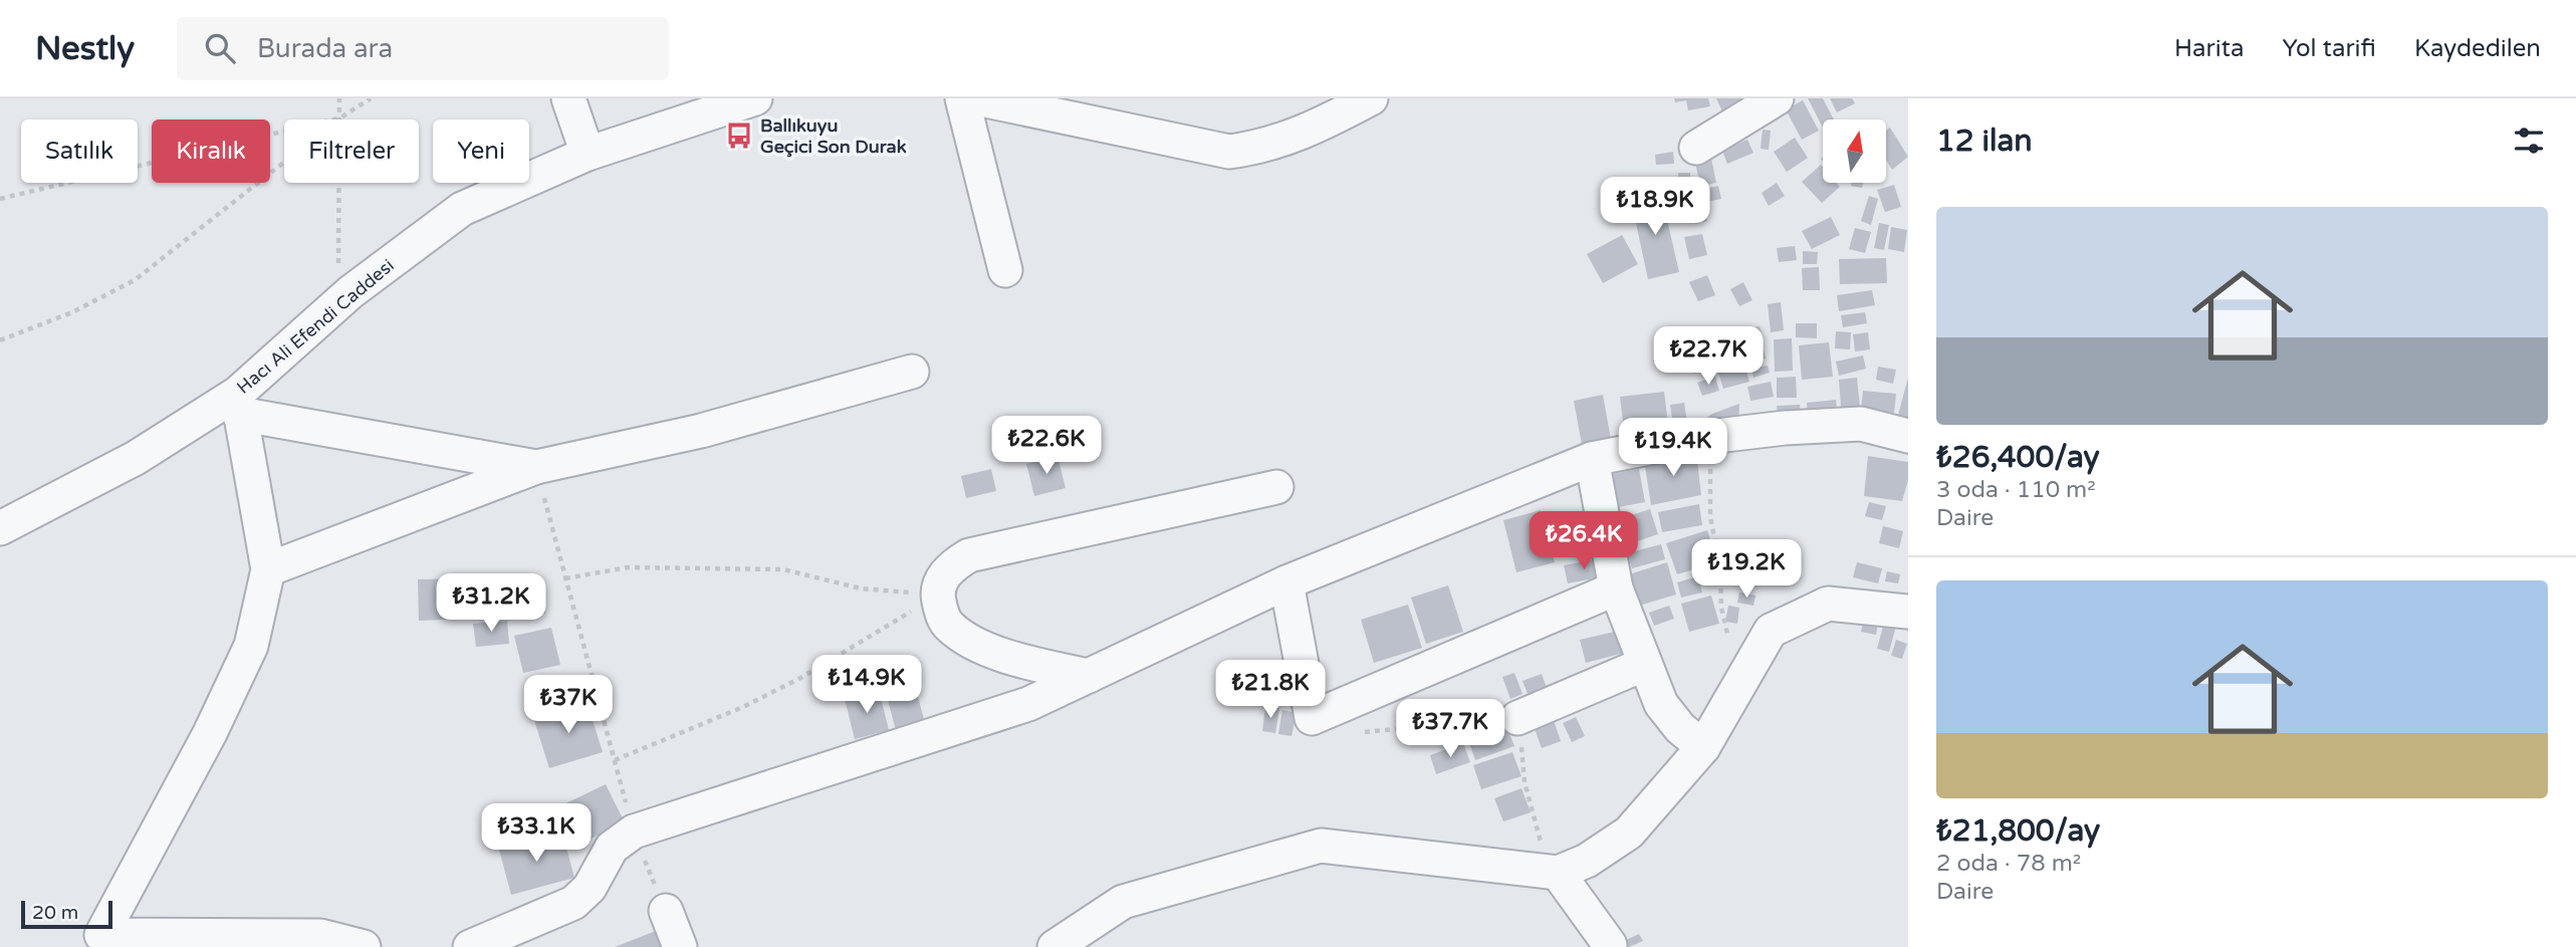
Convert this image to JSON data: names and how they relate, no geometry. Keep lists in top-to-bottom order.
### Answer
{
  "streets": {
    "street": ["Hacı Ali Efendi Caddesi"]
  },
  "places": {
    "bus stop": ["Ballıkuyu Geçici Son Durak"]
  },
  "scale_bar": "20 m",
  "north": "top",
  "page": {
    "header": "Nestly",
    "search": "Burada ara",
    "nav": ["Harita", "Yol tarifi", "Kaydedilen"],
    "heading": "12 ilan",
    "chip": [
      "Satılık",
      "Kiralık",
      "Filtreler",
      "Yeni"
    ],
    "price": [
      "₺18.9K",
      "₺22.7K",
      "₺22.6K",
      "₺19.4K",
      "₺26.4K",
      "₺19.2K",
      "₺31.2K",
      "₺14.9K",
      "₺21.8K",
      "₺37K",
      "₺37.7K",
      "₺33.1K"
    ],
    "list": [
      {
        "name": "₺26,400/ay",
        "note": "3 oda · 110 m² · Daire"
      },
      {
        "name": "₺21,800/ay",
        "note": "2 oda · 78 m² · Daire"
      }
    ],
    "scale": "20 m"
  }
}
